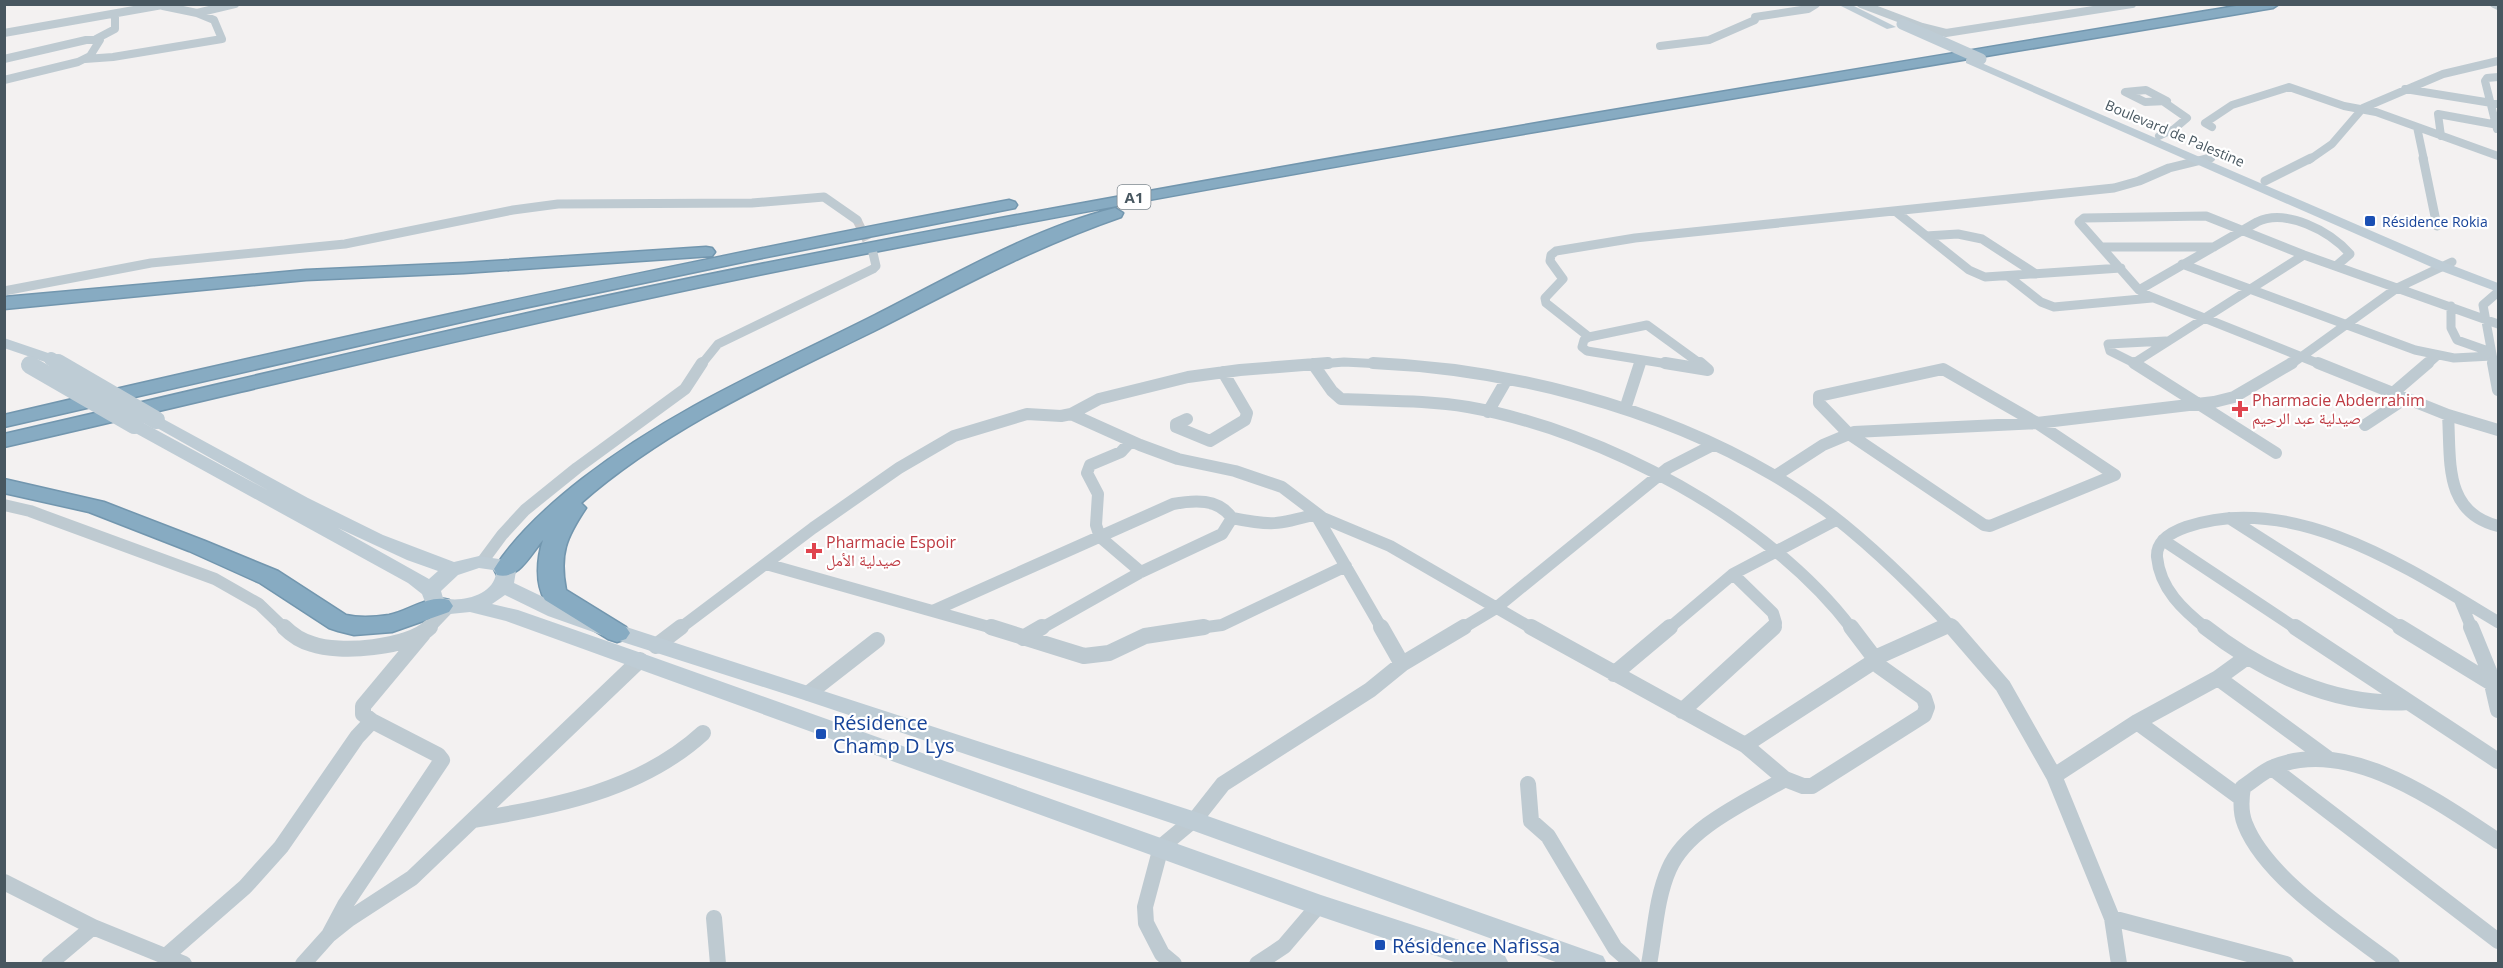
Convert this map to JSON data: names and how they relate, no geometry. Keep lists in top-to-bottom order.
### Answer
{
  "streets": {
    "highway": ["A1"],
    "street": ["Boulevard de Palestine"]
  },
  "places": {
    "transit": ["Résidence Rokia", "Résidence Champ D Lys", "Résidence Nafissa"],
    "health": ["Pharmacie Abderrahim صيدلية عبد الرحيم", "Pharmacie Espoir صيدلية الأمل"]
  }
}
